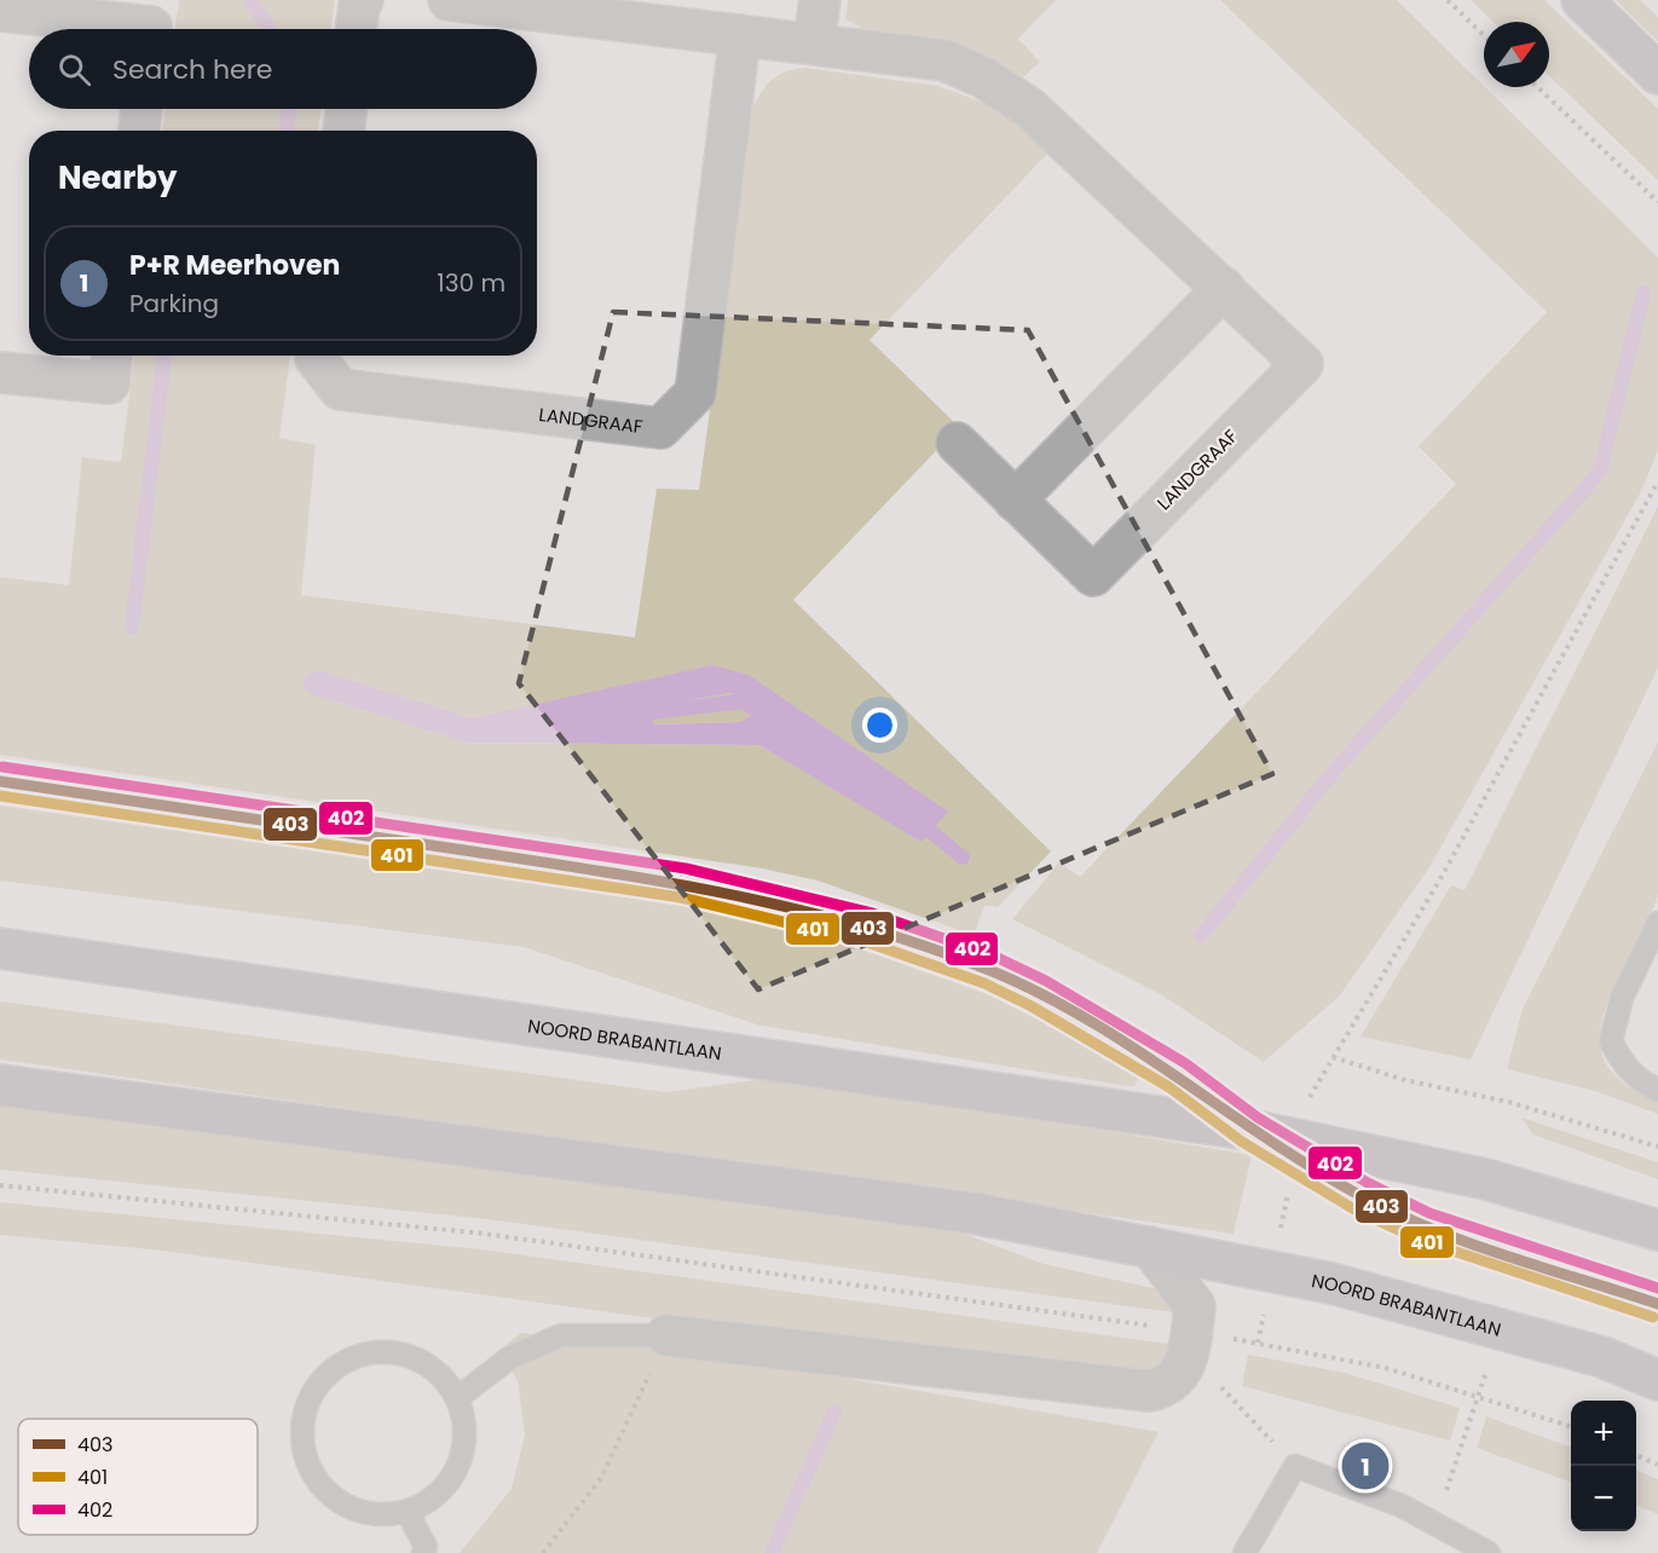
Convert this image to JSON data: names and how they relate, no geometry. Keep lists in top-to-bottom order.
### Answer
{
  "streets": {
    "main road": ["NOORD BRABANTLAAN"],
    "street": ["LANDGRAAF"]
  },
  "lines": ["transit line 402", "transit line 403", "transit line 401"],
  "legend": ["403", "401", "402"],
  "north": "top right",
  "page": {
    "search": "Search here",
    "heading": "Nearby",
    "list": [
      {
        "mark": "1",
        "name": "P+R Meerhoven",
        "note": "Parking",
        "value": "130 m"
      }
    ],
    "map_buttons": ["+", "−"],
    "pins": "1"
  }
}
